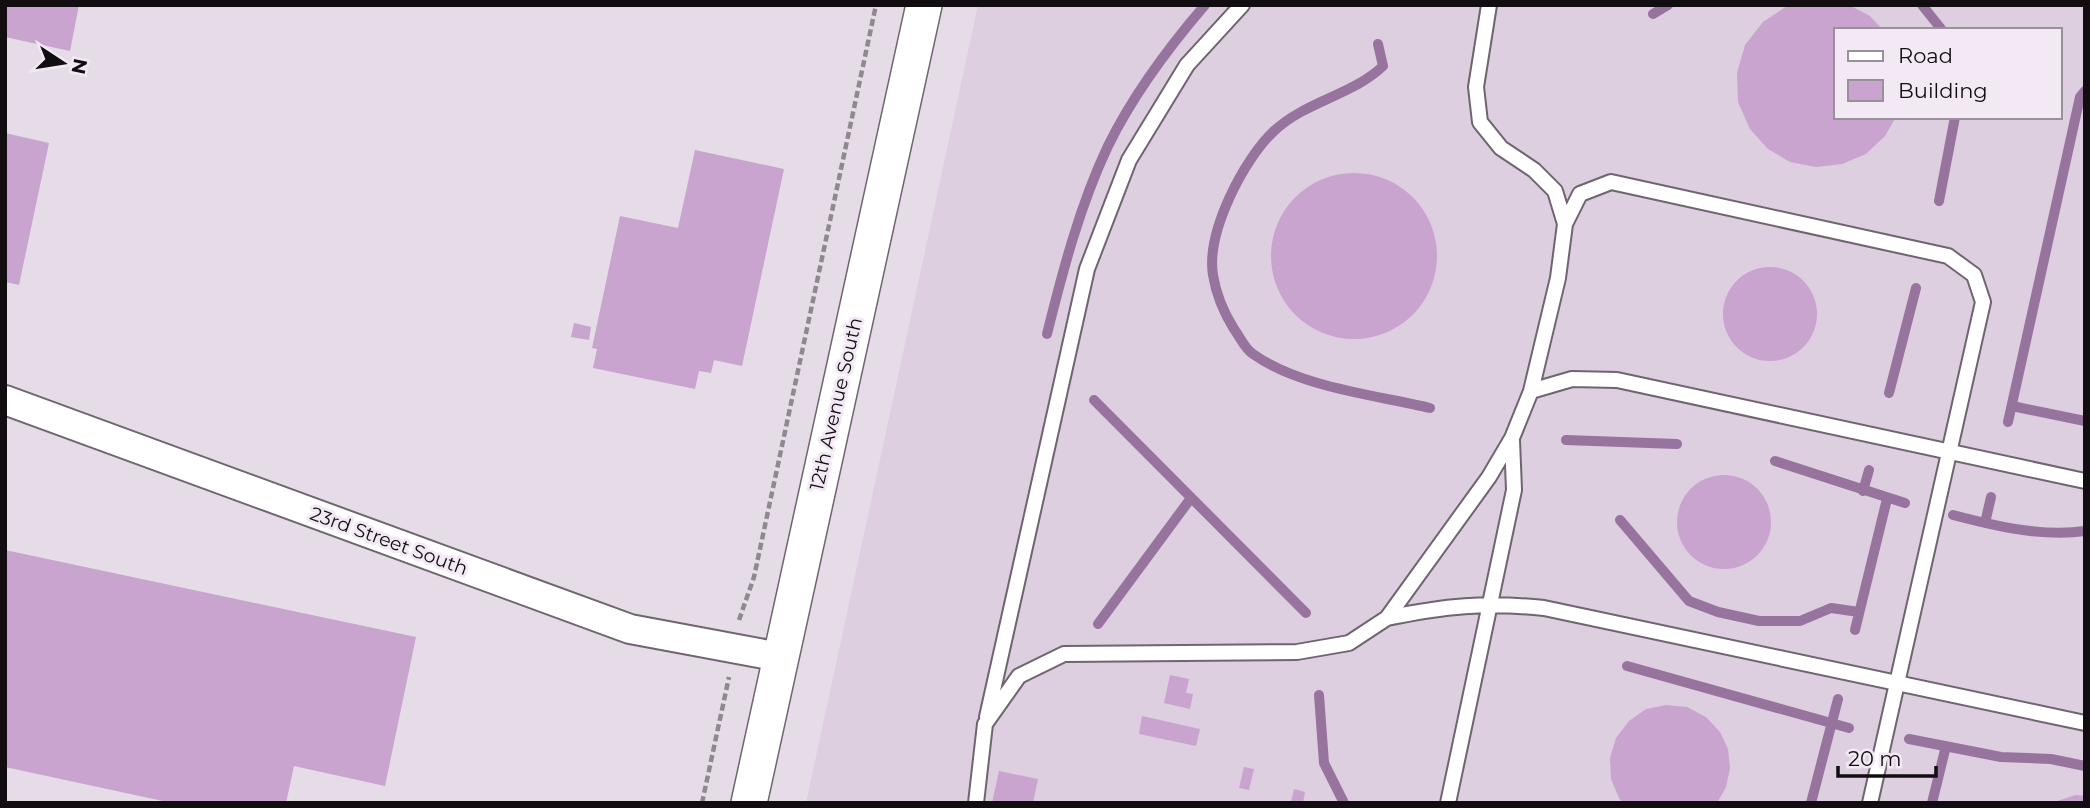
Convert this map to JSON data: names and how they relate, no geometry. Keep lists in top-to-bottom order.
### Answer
{
  "streets": {
    "street": ["12th Avenue South", "23rd Street South"]
  },
  "crossings": [
    ["12th Avenue South", "23rd Street South"]
  ],
  "legend": ["Road", "Building"],
  "scale_bar": "20 m",
  "north": "right"
}
